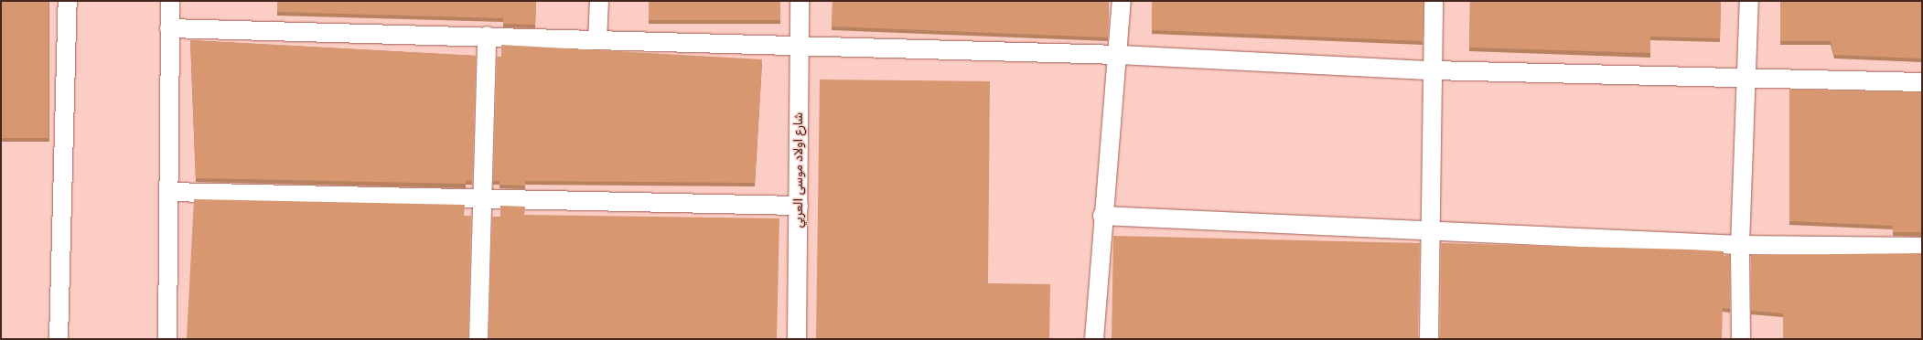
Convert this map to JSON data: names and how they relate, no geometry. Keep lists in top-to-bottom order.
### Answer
{
  "streets": {
    "street": ["شارع اولاد موسى العربي"]
  }
}
